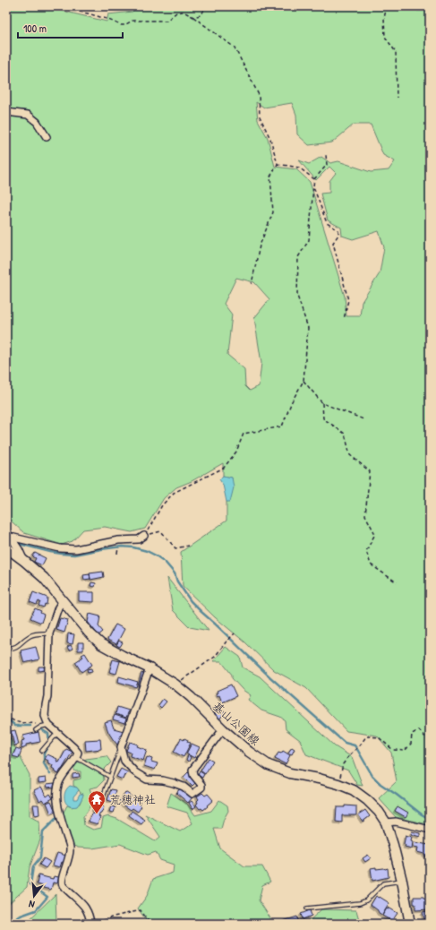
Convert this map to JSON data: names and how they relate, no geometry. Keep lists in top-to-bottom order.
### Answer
{
  "streets": {
    "main road": ["基山公園線"]
  },
  "places": {
    "temple": ["荒穂神社"]
  },
  "scale_bar": "100 m",
  "north": "bottom"
}
